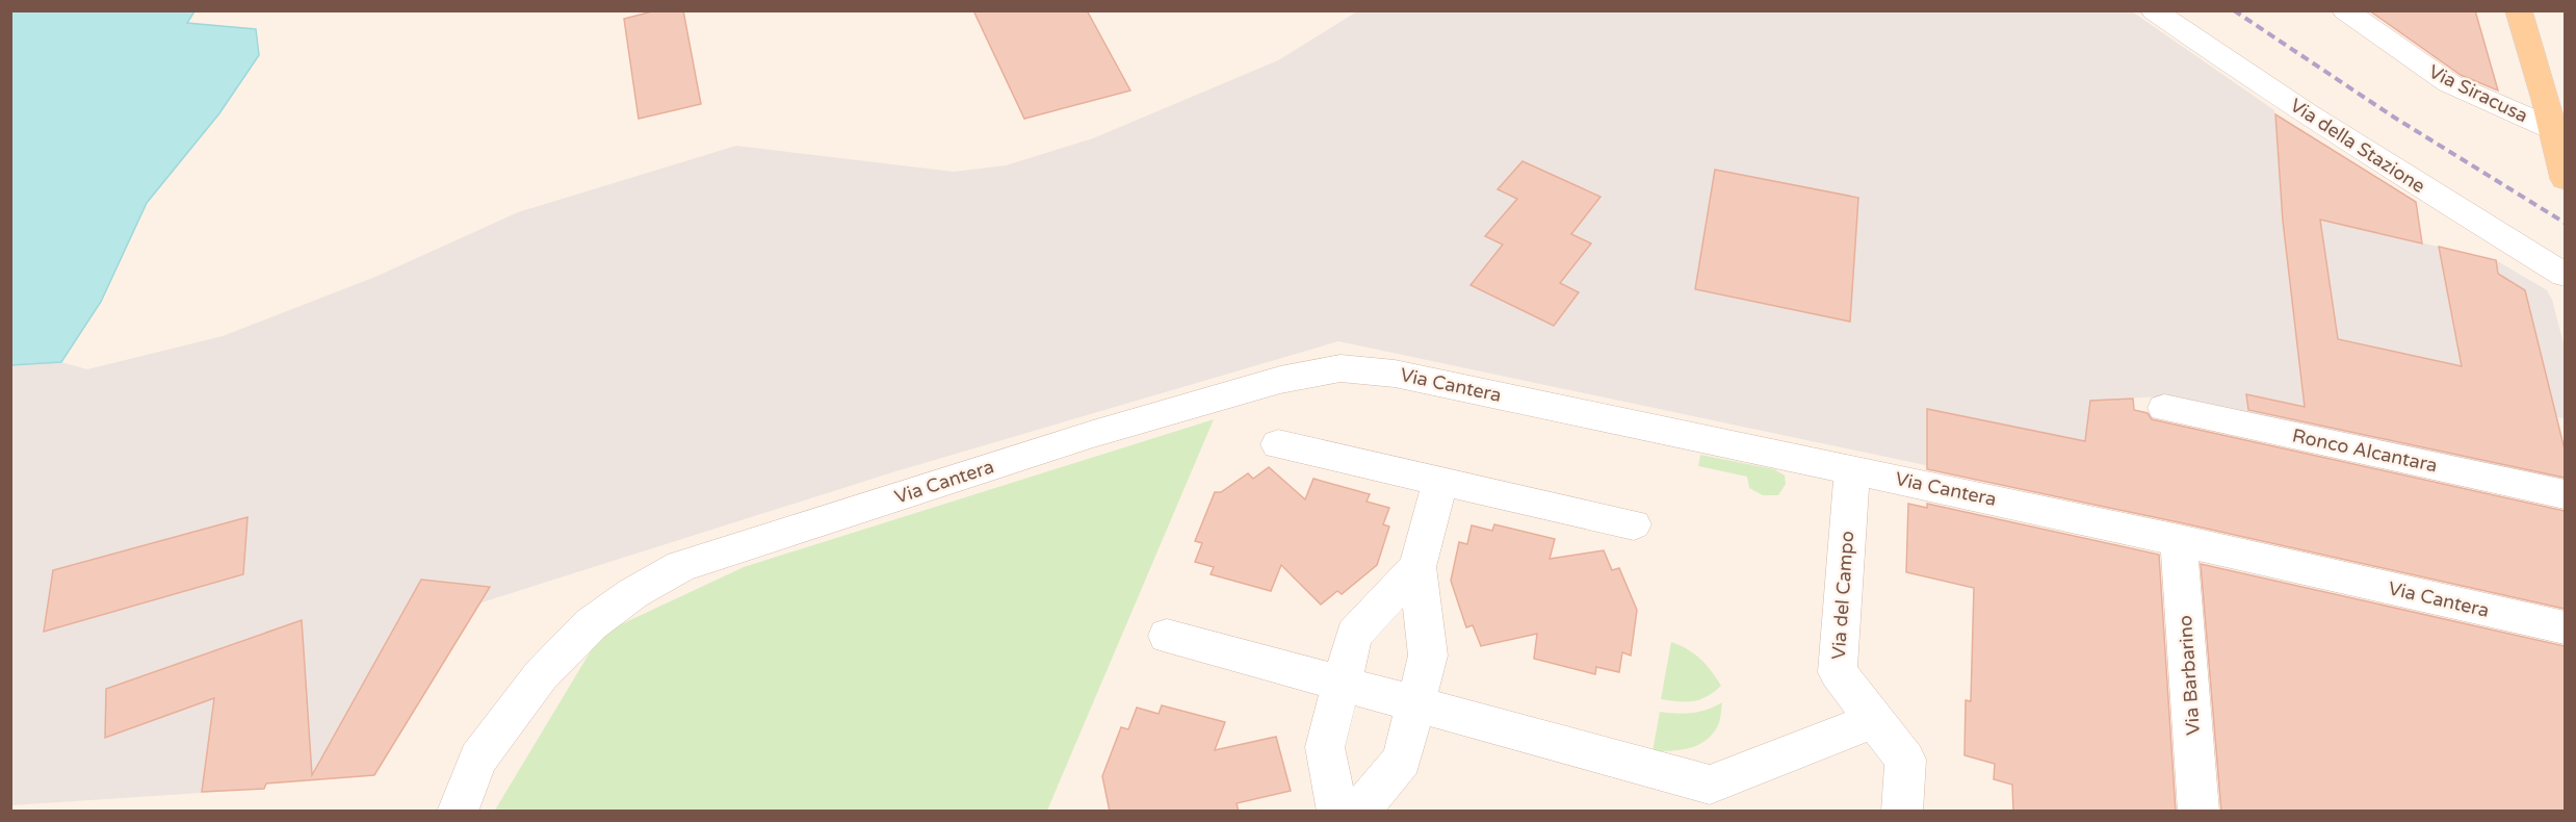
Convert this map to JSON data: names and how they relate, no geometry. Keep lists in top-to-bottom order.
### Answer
{
  "streets": {
    "street": [
      "Via Siracusa",
      "Via della Stazione",
      "Via Cantera",
      "Ronco Alcantara",
      "Via del Campo",
      "Via Barbarino"
    ]
  },
  "crossings": [
    ["Via Cantera", "Via del Campo"],
    ["Via Cantera", "Via Barbarino"]
  ]
}
